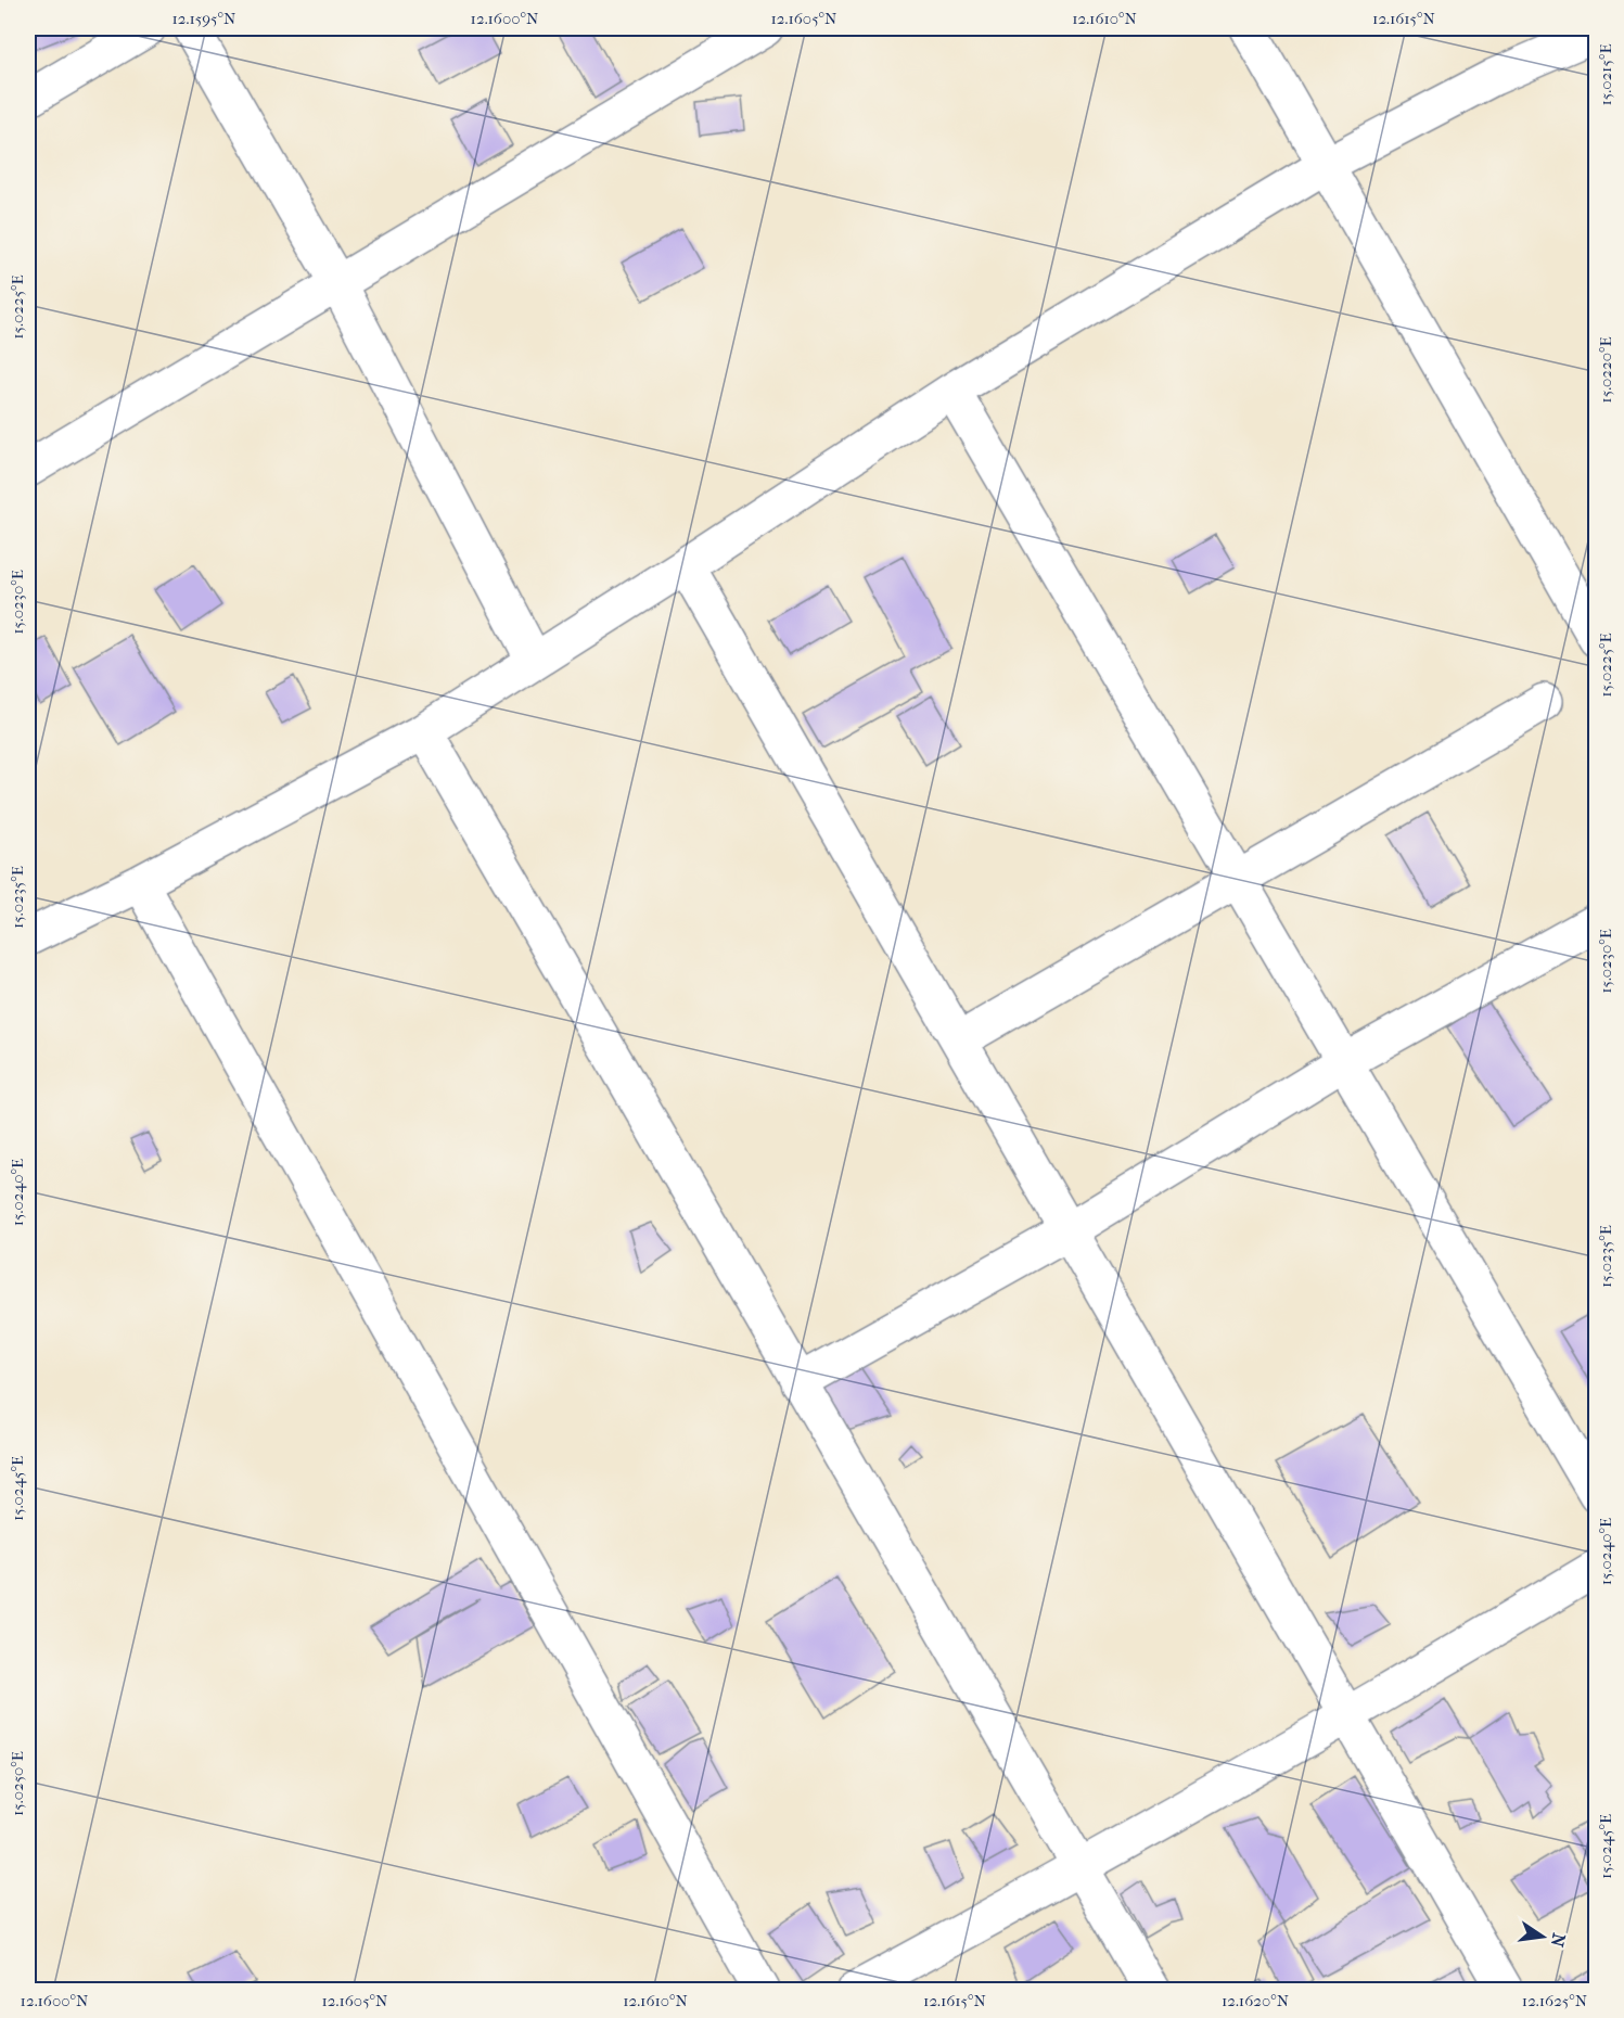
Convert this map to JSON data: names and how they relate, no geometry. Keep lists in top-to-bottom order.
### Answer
{
  "north": "right",
  "coordinates": [
    "12.1595°N",
    "12.1600°N",
    "12.1605°N",
    "12.1610°N",
    "12.1615°N",
    "15.0215°E",
    "15.0225°E",
    "15.0220°E",
    "15.0230°E",
    "15.0235°E",
    "15.0240°E",
    "15.0245°E",
    "15.0250°E",
    "12.1620°N",
    "12.1625°N"
  ]
}
